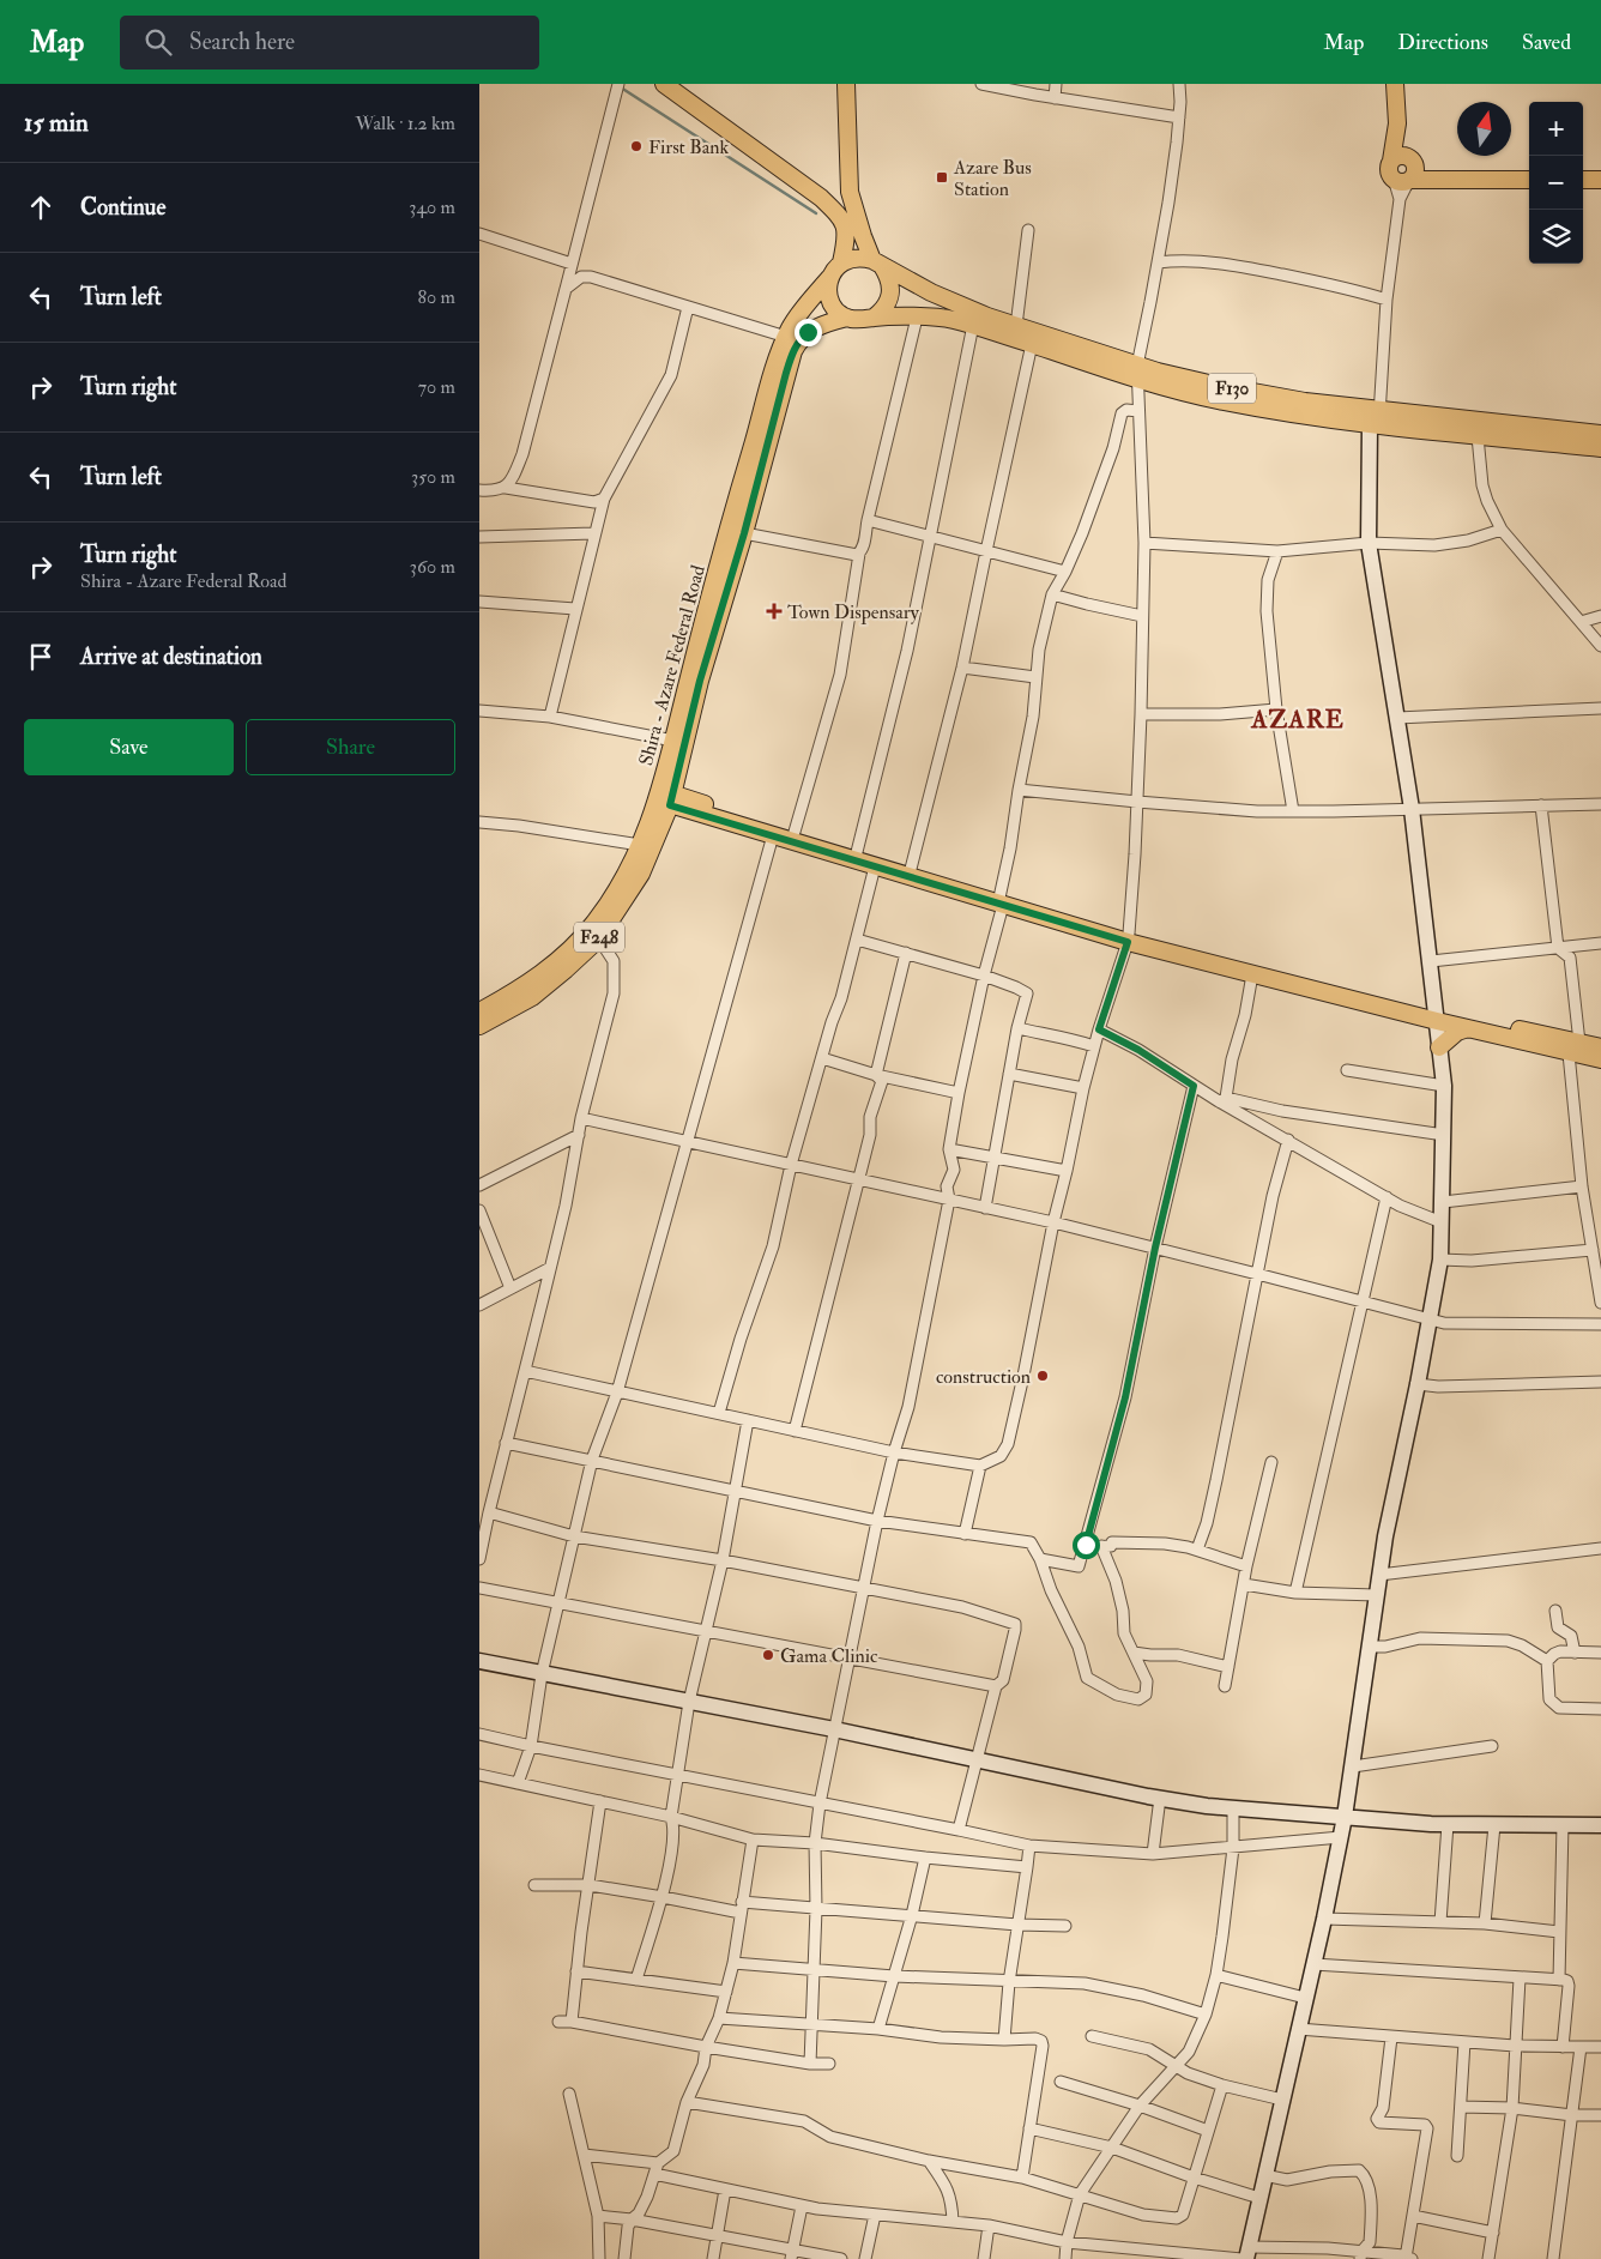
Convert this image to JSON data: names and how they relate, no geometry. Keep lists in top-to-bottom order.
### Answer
{
  "streets": {
    "main road": ["F130", "Shira - Azare Federal Road", "F248"]
  },
  "crossings": [
    ["F130", "Shira - Azare Federal Road"]
  ],
  "districts": ["AZARE"],
  "places": {
    "other": ["First Bank", "construction", "Gama Clinic"],
    "transit": ["Azare Bus Station"],
    "health": ["Town Dispensary"]
  },
  "north": "top",
  "page": {
    "header": "Map",
    "search": "Search here",
    "nav": ["Map", "Directions", "Saved"],
    "heading": ["15 min", "Walk · 1.2 km"],
    "map_buttons": ["+", "−"],
    "list": [
      ["Continue", "340 m"],
      ["Turn left", "80 m"],
      ["Turn right", "70 m"],
      ["Turn left", "350 m"],
      ["Turn right", "Shira - Azare Federal Road", "360 m"],
      "Arrive at destination"
    ],
    "buttons": ["Save", "Share"]
  }
}
